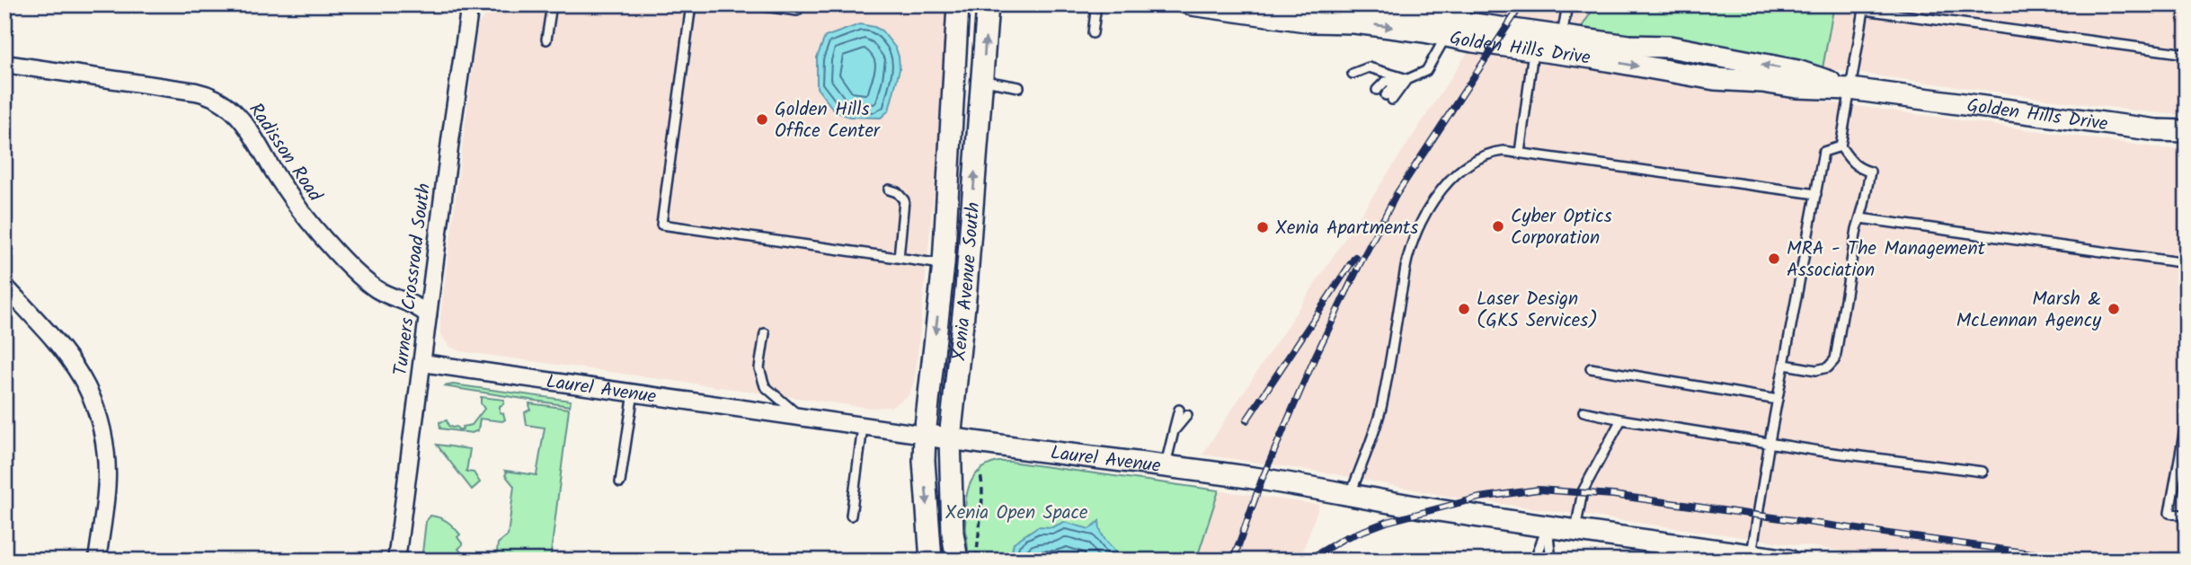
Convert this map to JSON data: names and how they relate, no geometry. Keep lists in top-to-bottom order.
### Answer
{
  "streets": {
    "street": [
      "Golden Hills Drive",
      "Radisson Road",
      "Turners Crossroad South",
      "Xenia Avenue South",
      "Laurel Avenue"
    ]
  },
  "crossings": [
    ["Radisson Road", "Turners Crossroad South"],
    ["Turners Crossroad South", "Laurel Avenue"],
    ["Xenia Avenue South", "Laurel Avenue"]
  ],
  "parks": ["Xenia Open Space"],
  "places": [
    "Golden Hills Office Center",
    "Cyber Optics Corporation",
    "Xenia Apartments",
    "MRA - The Management Association",
    "Laser Design (GKS Services)",
    "Marsh & McLennan Agency"
  ]
}
